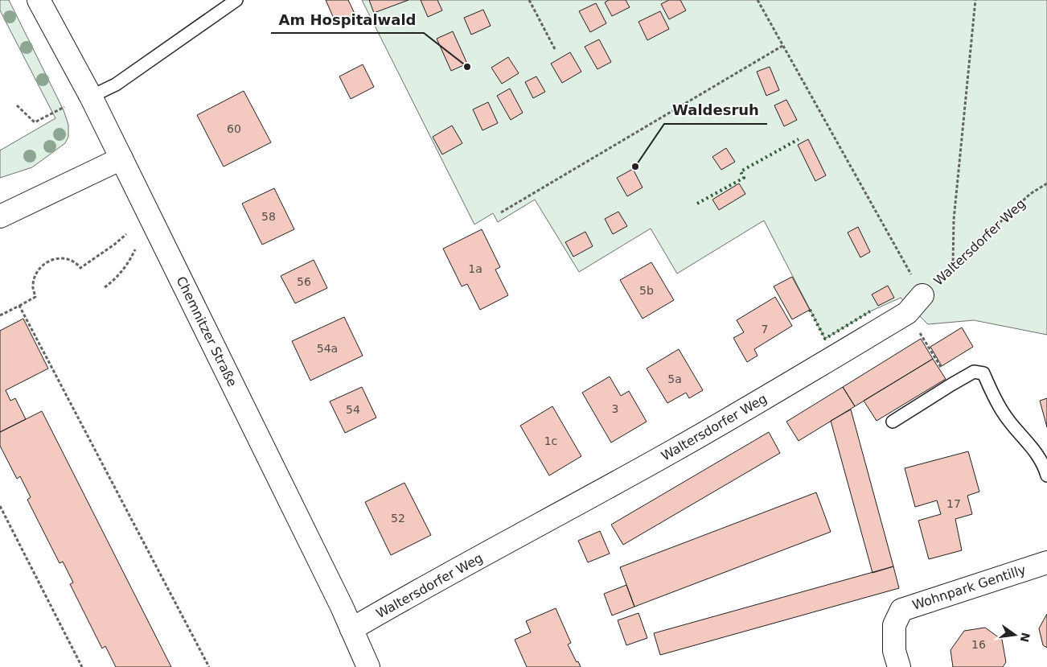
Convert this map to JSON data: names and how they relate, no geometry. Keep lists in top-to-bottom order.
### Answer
{
  "streets": {
    "street": ["Waltersdorfer Weg", "Chemnitzer Straße", "Wohnpark Gentilly"]
  },
  "crossings": [
    ["Waltersdorfer Weg", "Chemnitzer Straße"]
  ],
  "places": ["Am Hospitalwald", "Waldesruh"],
  "house_numbers": [
    "60",
    "58",
    "1a",
    "56",
    "5b",
    "7",
    "54a",
    "5a",
    "3",
    "54",
    "1c",
    "17",
    "52",
    "16"
  ],
  "north": "right"
}
